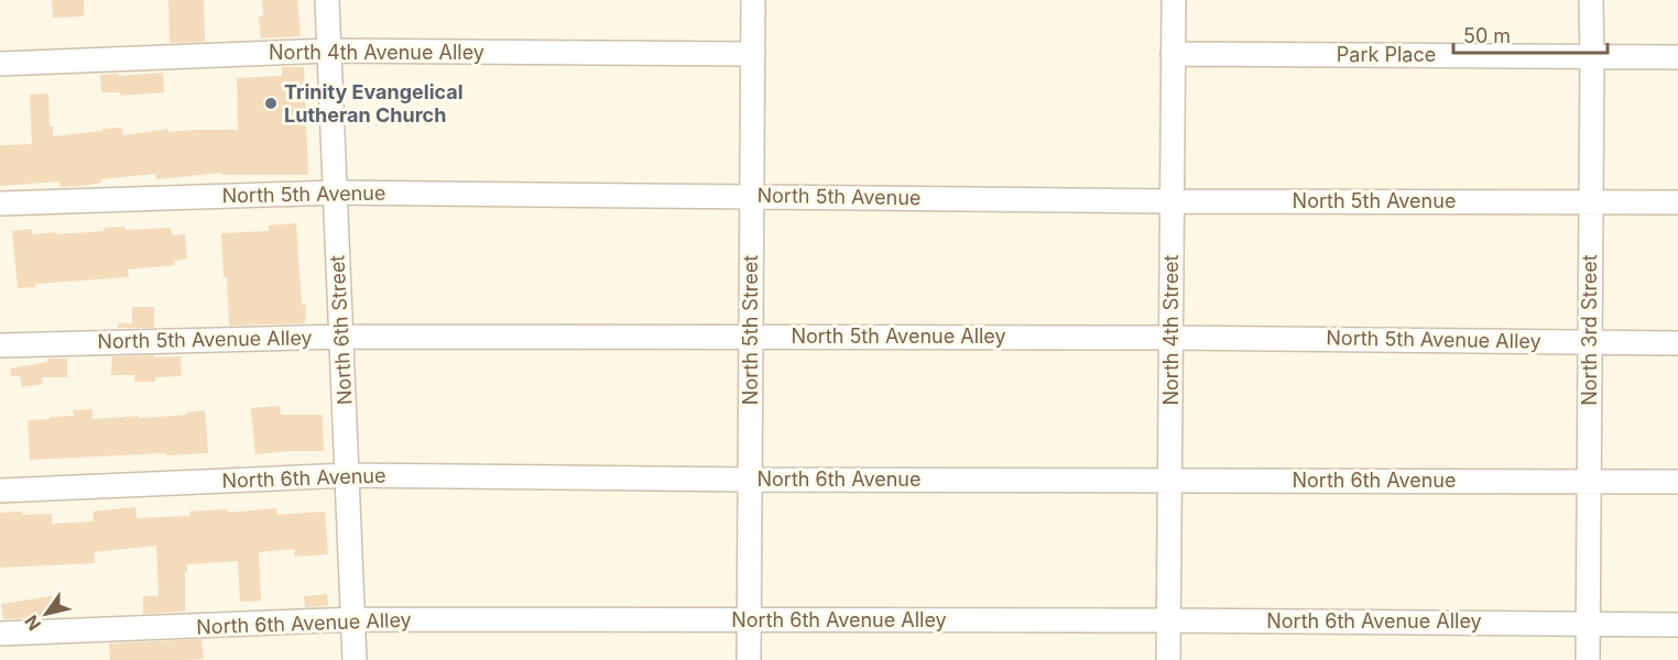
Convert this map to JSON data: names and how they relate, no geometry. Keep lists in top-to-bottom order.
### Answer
{
  "streets": {
    "street": [
      "North 4th Avenue Alley",
      "Park Place",
      "North 5th Avenue",
      "North 6th Street",
      "North 5th Street",
      "North 4th Street",
      "North 3rd Street",
      "North 5th Avenue Alley",
      "North 6th Avenue",
      "North 6th Avenue Alley"
    ]
  },
  "crossings": [
    ["North 4th Avenue Alley", "North 6th Street"],
    ["North 4th Avenue Alley", "North 5th Street"],
    ["Park Place", "North 4th Street"],
    ["Park Place", "North 3rd Street"],
    ["North 5th Avenue", "North 6th Street"],
    ["North 5th Avenue", "North 5th Street"],
    ["North 5th Avenue", "North 4th Street"],
    ["North 5th Avenue", "North 3rd Street"],
    ["North 6th Street", "North 5th Avenue Alley"],
    ["North 6th Street", "North 6th Avenue"],
    ["North 6th Street", "North 6th Avenue Alley"],
    ["North 5th Street", "North 5th Avenue Alley"],
    ["North 5th Street", "North 6th Avenue"],
    ["North 5th Street", "North 6th Avenue Alley"],
    ["North 4th Street", "North 5th Avenue Alley"],
    ["North 4th Street", "North 6th Avenue"],
    ["North 4th Street", "North 6th Avenue Alley"],
    ["North 3rd Street", "North 5th Avenue Alley"],
    ["North 3rd Street", "North 6th Avenue"],
    ["North 3rd Street", "North 6th Avenue Alley"]
  ],
  "places": ["Trinity Evangelical Lutheran Church"],
  "scale_bar": "50 m",
  "north": "bottom left"
}
